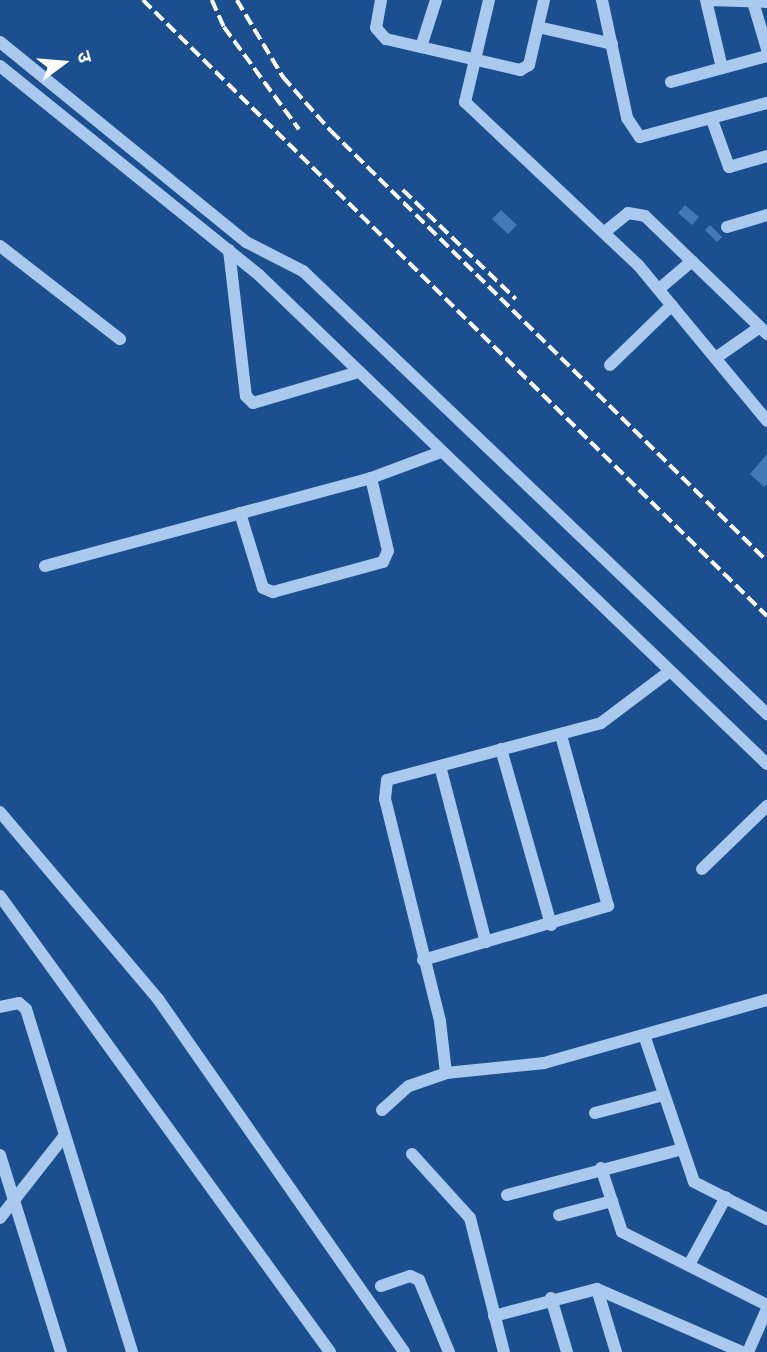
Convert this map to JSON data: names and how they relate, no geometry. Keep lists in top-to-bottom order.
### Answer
{
  "north": "right"
}
